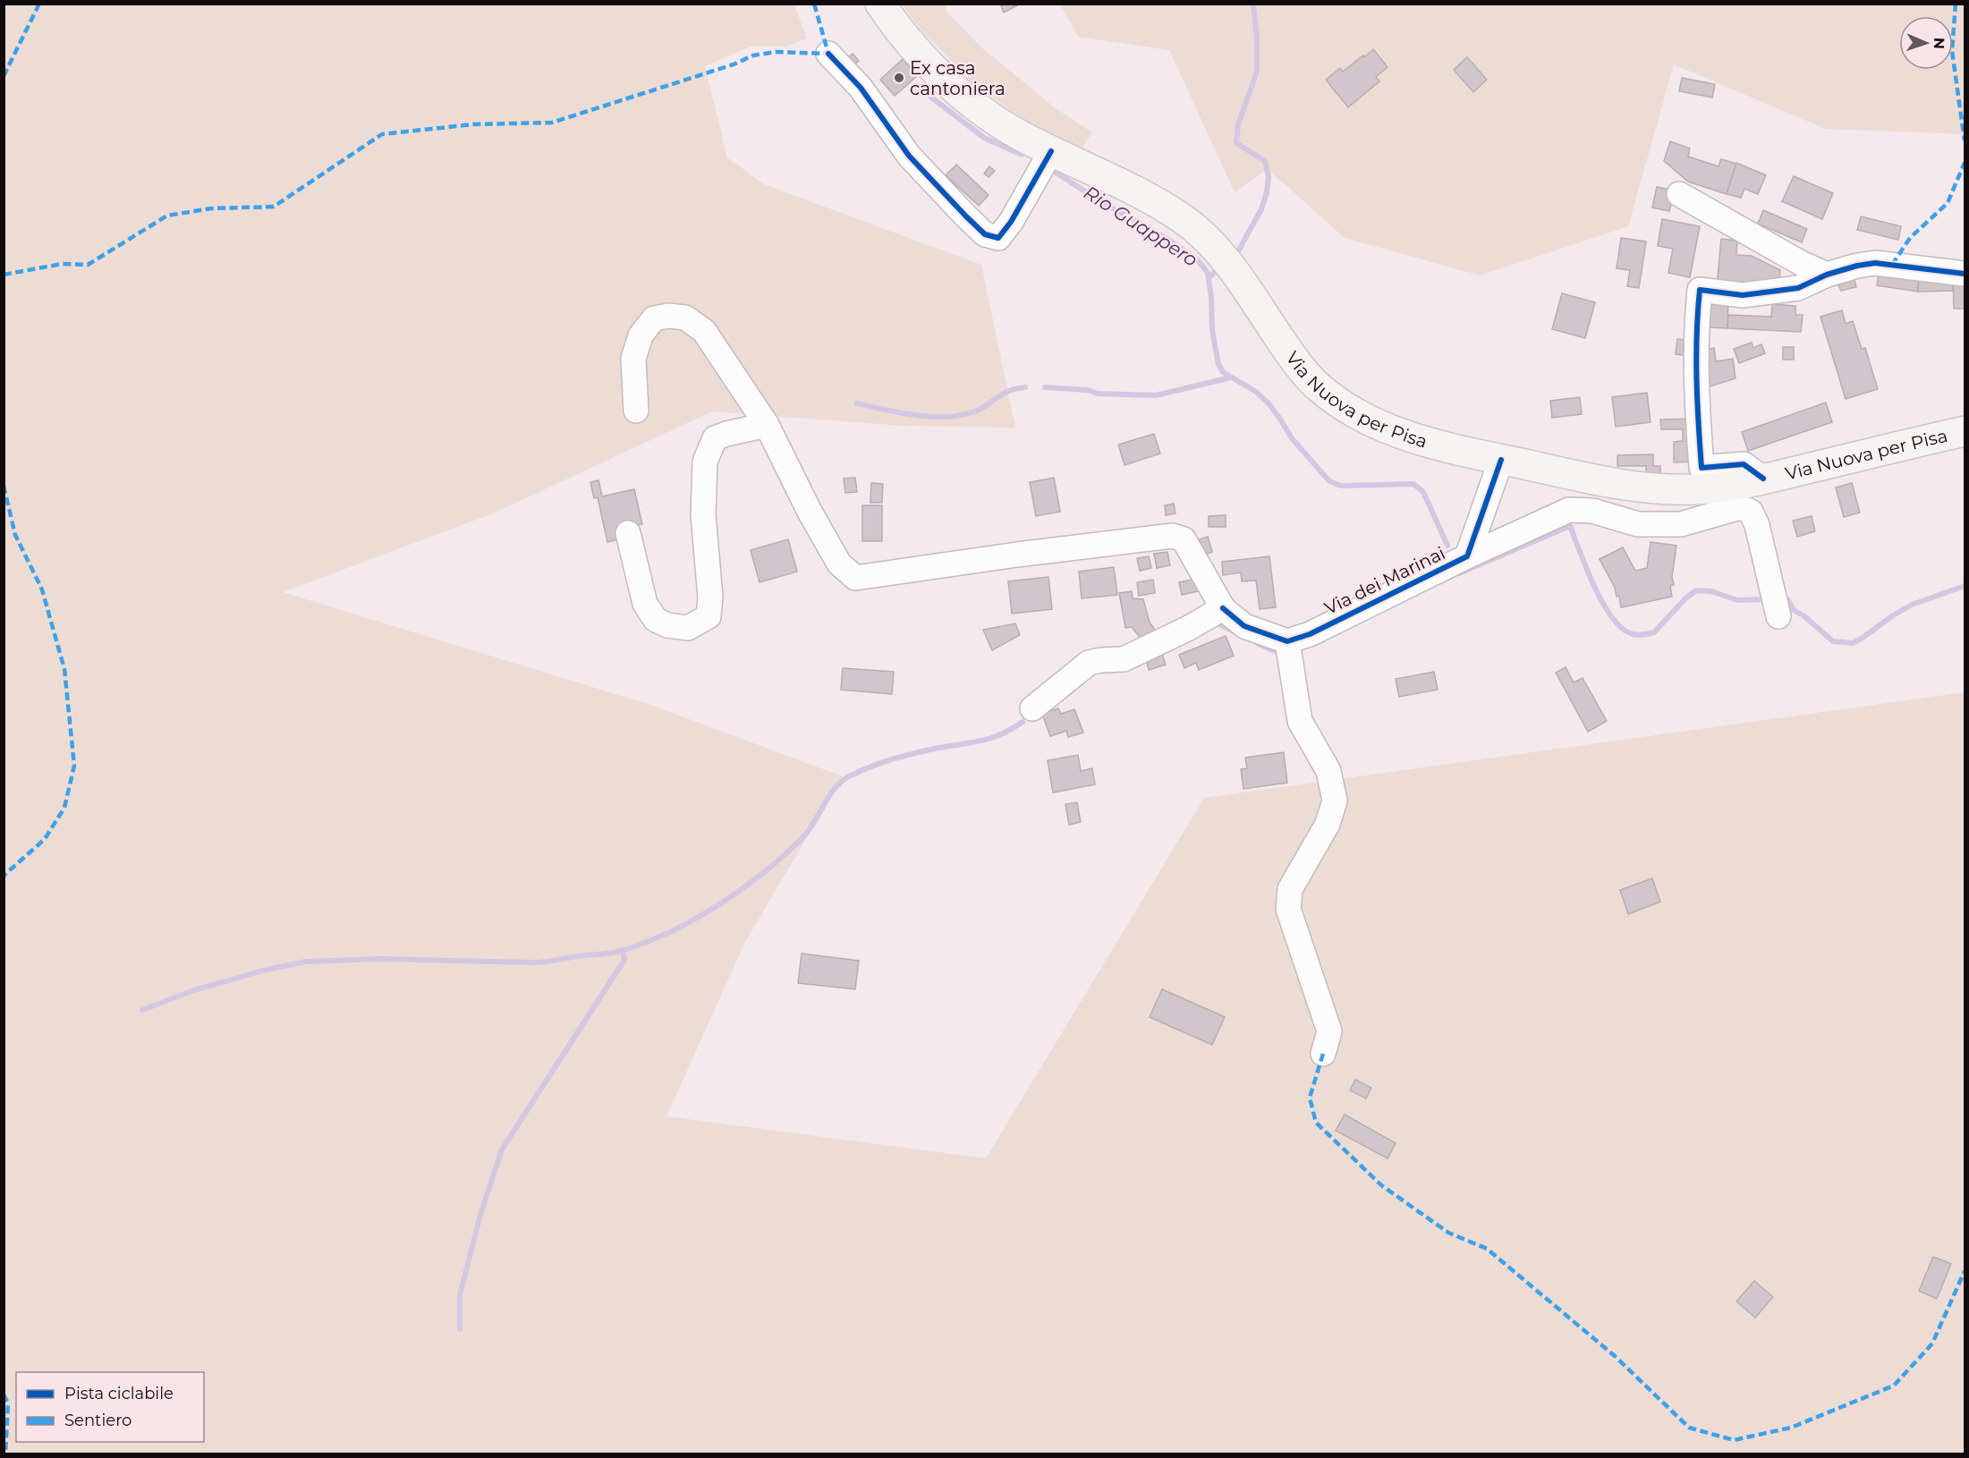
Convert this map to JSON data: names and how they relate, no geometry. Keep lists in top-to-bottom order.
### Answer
{
  "streets": {
    "main road": ["Via Nuova per Pisa"],
    "street": ["Via dei Marinai"]
  },
  "crossings": [
    ["Via Nuova per Pisa", "Via dei Marinai"]
  ],
  "water": ["Rio Guappero"],
  "places": ["Ex casa cantoniera"],
  "legend": ["Pista ciclabile", "Sentiero"],
  "north": "right"
}
